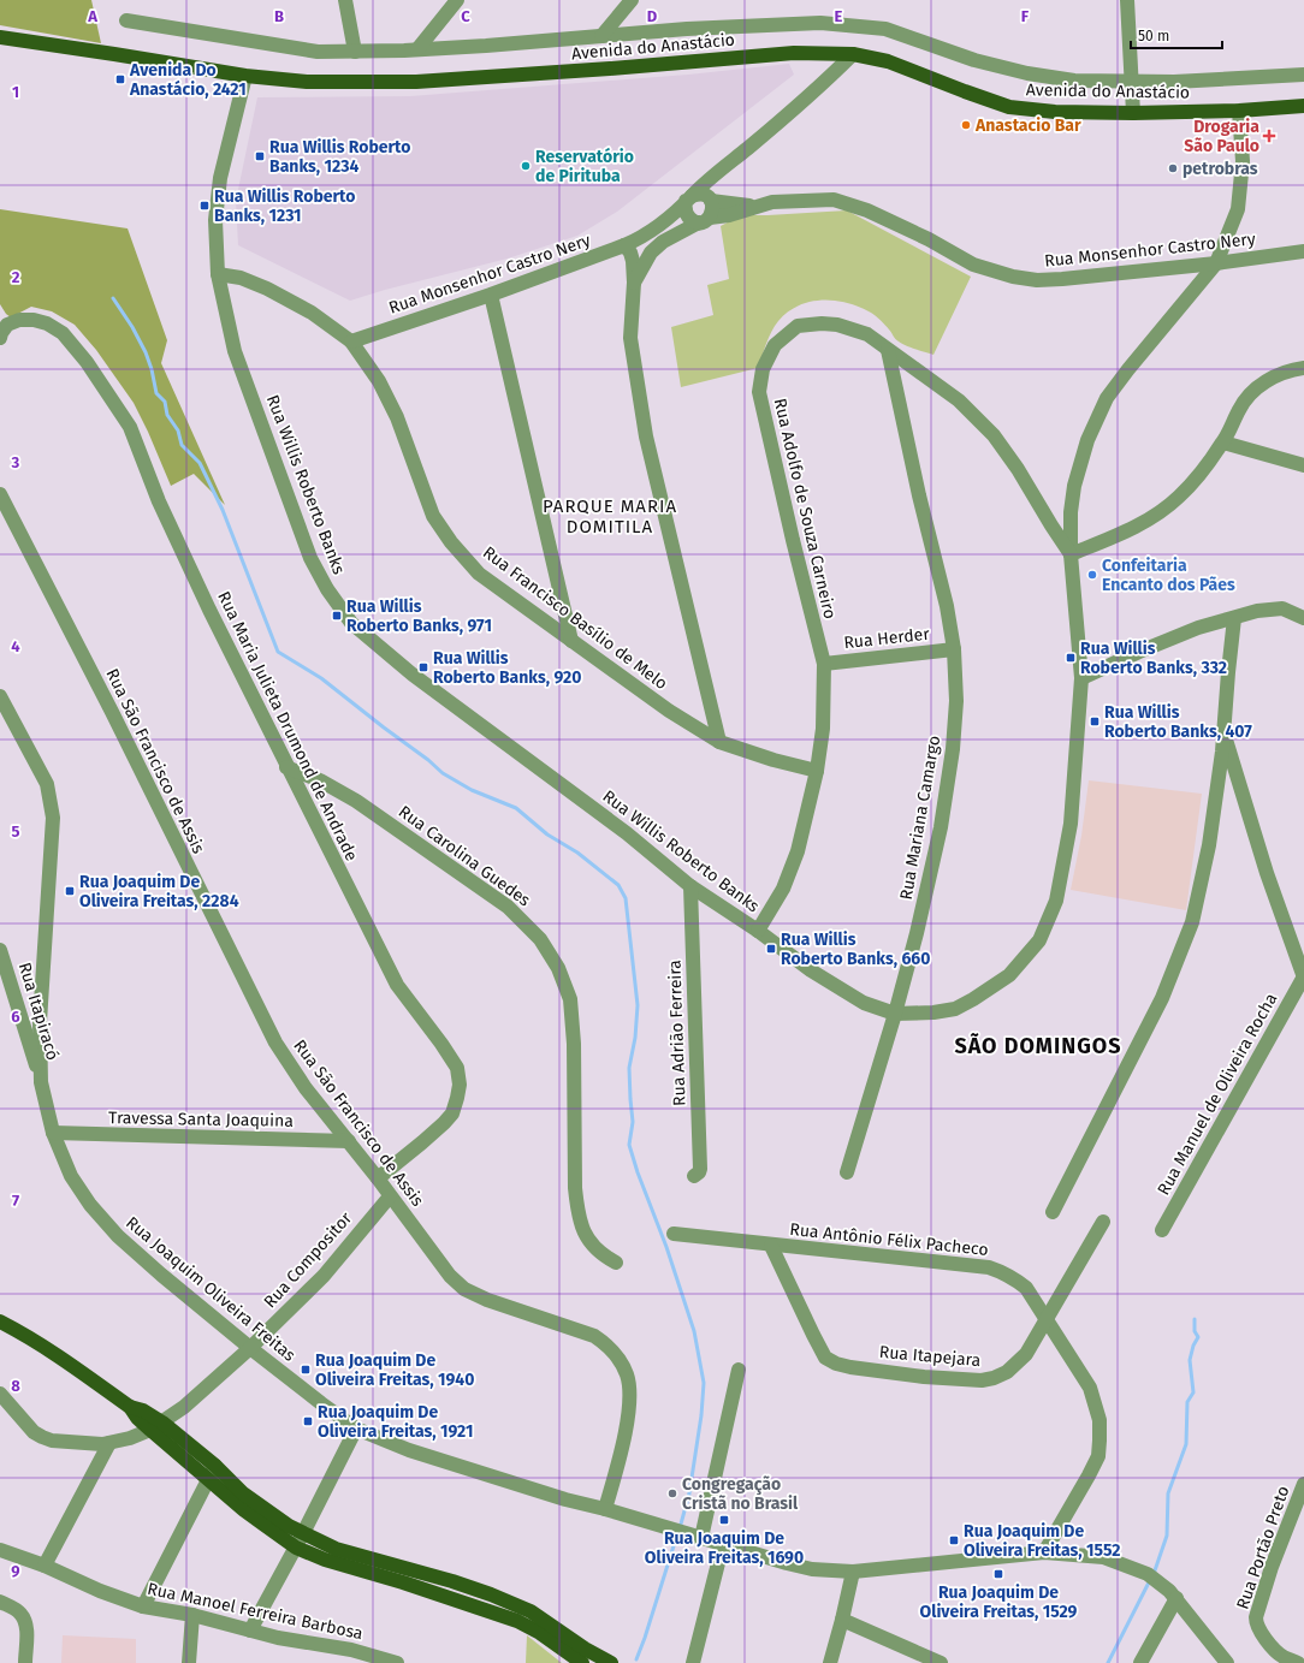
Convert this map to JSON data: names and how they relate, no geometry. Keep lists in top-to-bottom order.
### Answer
{
  "streets": {
    "main road": ["Avenida do Anastácio"],
    "street": [
      "Rua Monsenhor Castro Nery",
      "Rua Willis Roberto Banks",
      "Rua Adolfo de Souza Carneiro",
      "Rua Francisco Basílio de Melo",
      "Rua Herder",
      "Rua Maria Julieta Drumond de Andrade",
      "Rua São Francisco de Assis",
      "Rua Mariana Camargo",
      "Rua Carolina Guedes",
      "Rua Itapiracó",
      "Rua Adrião Ferreira",
      "Rua Manuel de Oliveira Rocha",
      "Travessa Santa Joaquina",
      "Rua Antônio Félix Pacheco",
      "Rua Compositor",
      "Rua Joaquim Oliveira Freitas",
      "Rua Itapejara",
      "Rua Portão Preto",
      "Rua Manoel Ferreira Barbosa"
    ]
  },
  "crossings": [
    ["Avenida do Anastácio", "Rua Monsenhor Castro Nery"],
    ["Avenida do Anastácio", "Rua Willis Roberto Banks"],
    ["Rua Monsenhor Castro Nery", "Rua Willis Roberto Banks"],
    ["Rua Monsenhor Castro Nery", "Rua Francisco Basílio de Melo"],
    ["Rua Willis Roberto Banks", "Rua Adolfo de Souza Carneiro"],
    ["Rua Willis Roberto Banks", "Rua Francisco Basílio de Melo"],
    ["Rua Willis Roberto Banks", "Rua Mariana Camargo"],
    ["Rua Willis Roberto Banks", "Rua Adrião Ferreira"],
    ["Rua Adolfo de Souza Carneiro", "Rua Francisco Basílio de Melo"],
    ["Rua Adolfo de Souza Carneiro", "Rua Herder"],
    ["Rua Adolfo de Souza Carneiro", "Rua Mariana Camargo"],
    ["Rua Herder", "Rua Mariana Camargo"],
    ["Rua Maria Julieta Drumond de Andrade", "Rua São Francisco de Assis"],
    ["Rua Maria Julieta Drumond de Andrade", "Rua Carolina Guedes"],
    ["Rua São Francisco de Assis", "Travessa Santa Joaquina"],
    ["Rua São Francisco de Assis", "Rua Compositor"],
    ["Rua São Francisco de Assis", "Rua Joaquim Oliveira Freitas"],
    ["Rua Itapiracó", "Rua Joaquim Oliveira Freitas"],
    ["Travessa Santa Joaquina", "Rua Joaquim Oliveira Freitas"],
    ["Rua Antônio Félix Pacheco", "Rua Joaquim Oliveira Freitas"],
    ["Rua Antônio Félix Pacheco", "Rua Itapejara"],
    ["Rua Compositor", "Rua Joaquim Oliveira Freitas"]
  ],
  "districts": ["PARQUE MARIA DOMITILA", "SÃO DOMINGOS"],
  "places": {
    "transit": [
      "Avenida Do Anastácio, 2421",
      "Rua Willis Roberto Banks, 1234",
      "Rua Willis Roberto Banks, 1231",
      "Rua Willis Roberto Banks, 971",
      "Rua Willis Roberto Banks, 332",
      "Rua Willis Roberto Banks, 920",
      "Rua Willis Roberto Banks, 407",
      "Rua Joaquim De Oliveira Freitas, 2284",
      "Rua Willis Roberto Banks, 660",
      "Rua Joaquim De Oliveira Freitas, 1940",
      "Rua Joaquim De Oliveira Freitas, 1921",
      "Rua Joaquim De Oliveira Freitas, 1690",
      "Rua Joaquim De Oliveira Freitas, 1552",
      "Rua Joaquim De Oliveira Freitas, 1529"
    ],
    "other": [
      "Anastacio Bar",
      "Reservatório de Pirituba",
      "petrobras",
      "Confeitaria Encanto dos Pães",
      "Congregação Cristã no Brasil"
    ],
    "health": ["Drogaria São Paulo"]
  },
  "scale_bar": "50 m",
  "grid": {
    "columns": [
      "A",
      "B",
      "C",
      "D",
      "E",
      "F"
    ],
    "rows": [
      "1",
      "2",
      "3",
      "4",
      "5",
      "6",
      "7",
      "8",
      "9"
    ]
  }
}
